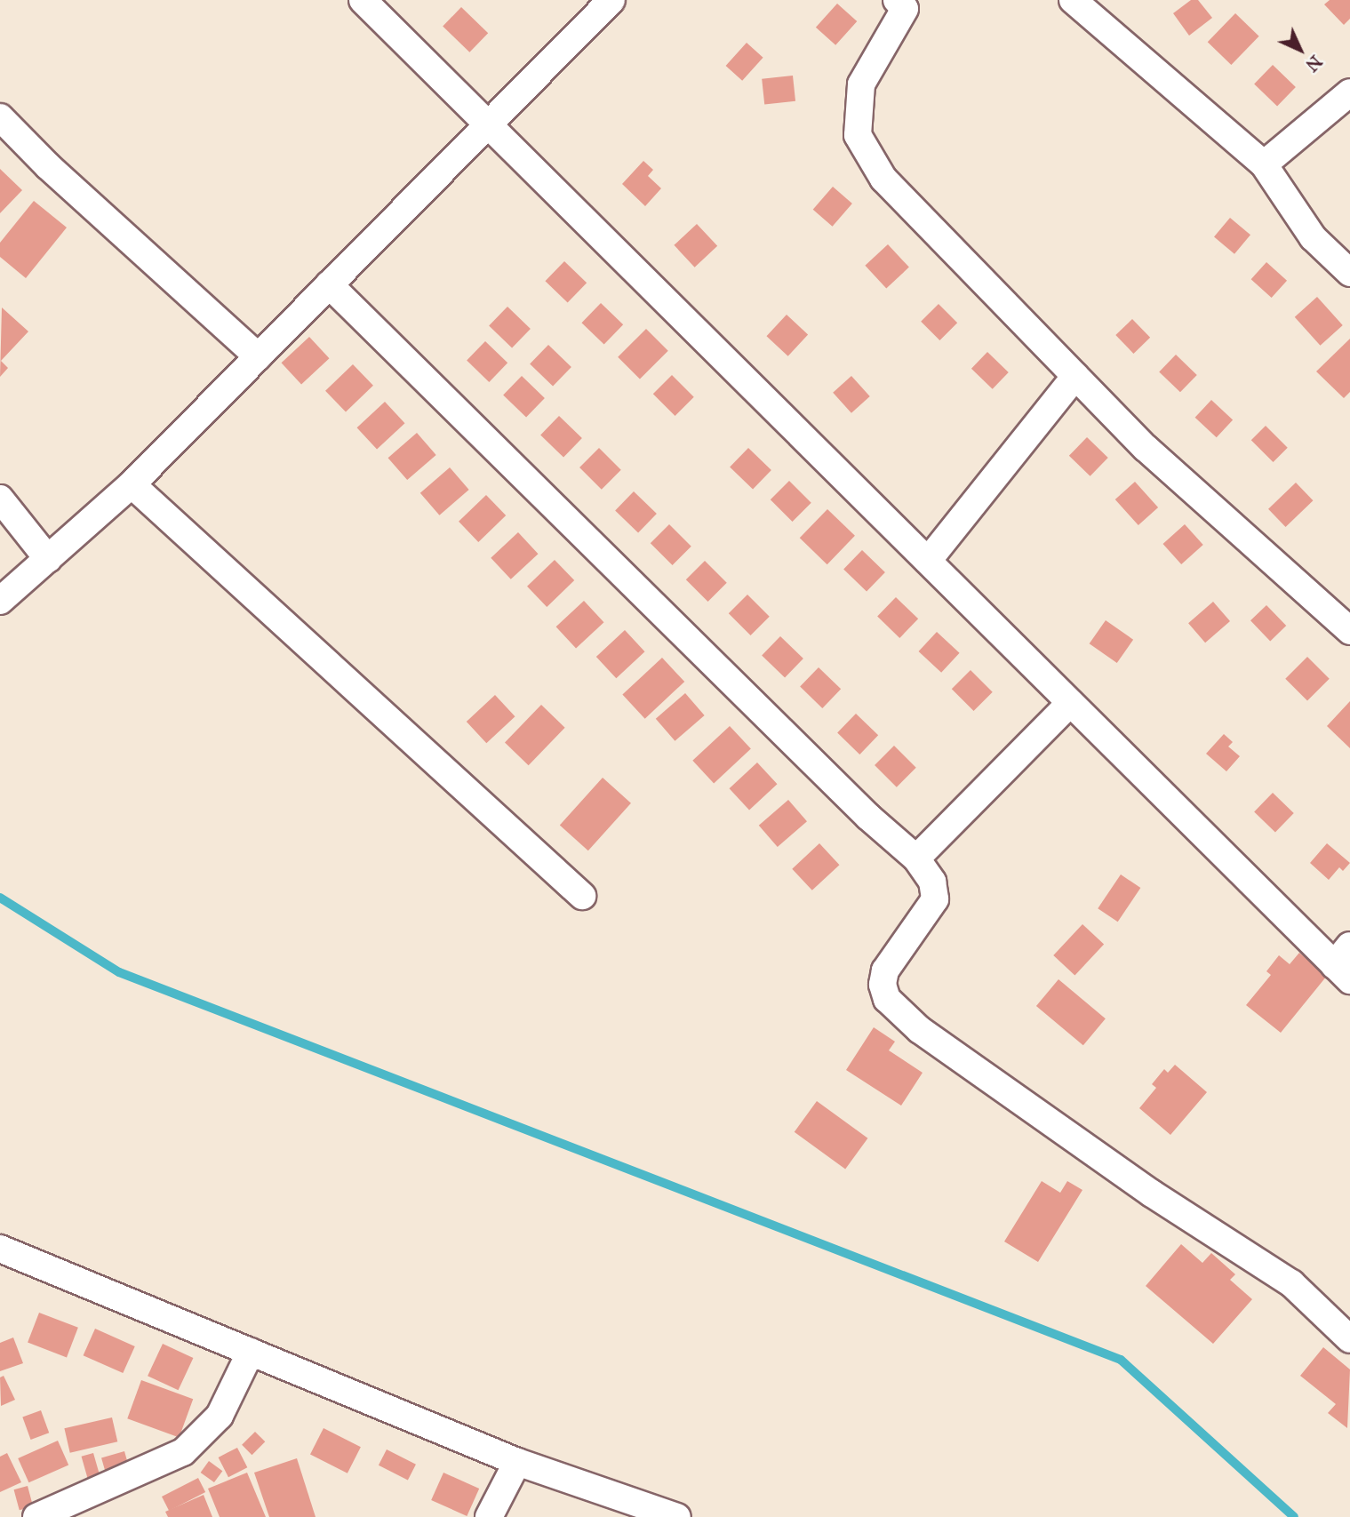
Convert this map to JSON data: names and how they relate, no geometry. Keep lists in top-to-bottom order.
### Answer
{
  "north": "bottom right"
}
